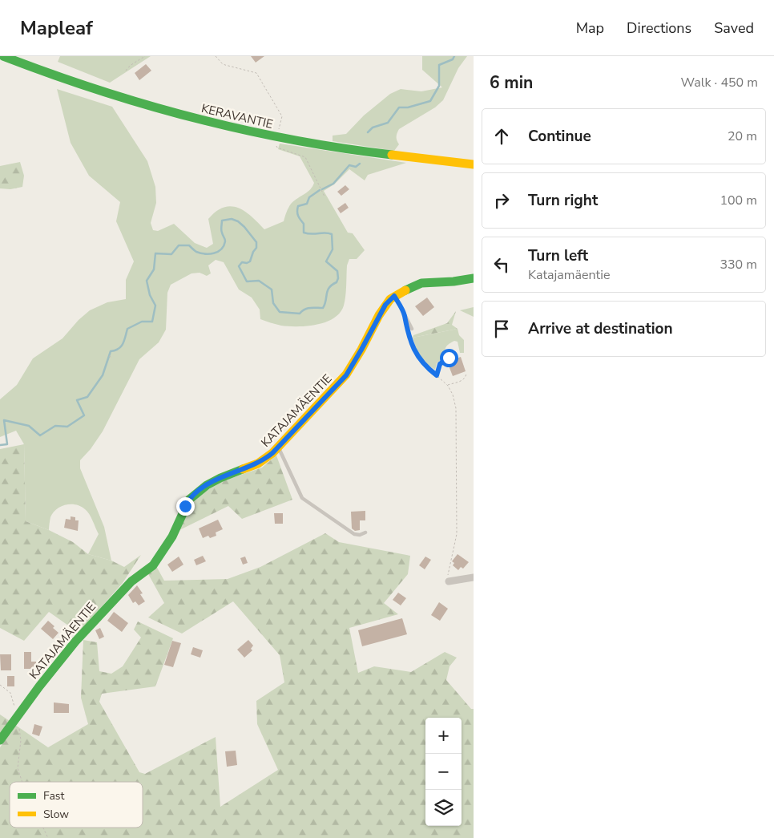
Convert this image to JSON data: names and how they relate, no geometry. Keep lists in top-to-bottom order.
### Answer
{
  "streets": {
    "street": ["KERAVANTIE", "KATAJAMÄENTIE"]
  },
  "legend": ["Fast", "Slow"],
  "page": {
    "header": "Mapleaf",
    "nav": ["Map", "Directions", "Saved"],
    "heading": ["6 min", "Walk · 450 m"],
    "list": [
      ["Continue", "20 m"],
      ["Turn right", "100 m"],
      ["Turn left", "Katajamäentie", "330 m"],
      "Arrive at destination"
    ],
    "map_buttons": ["+", "−"]
  }
}
